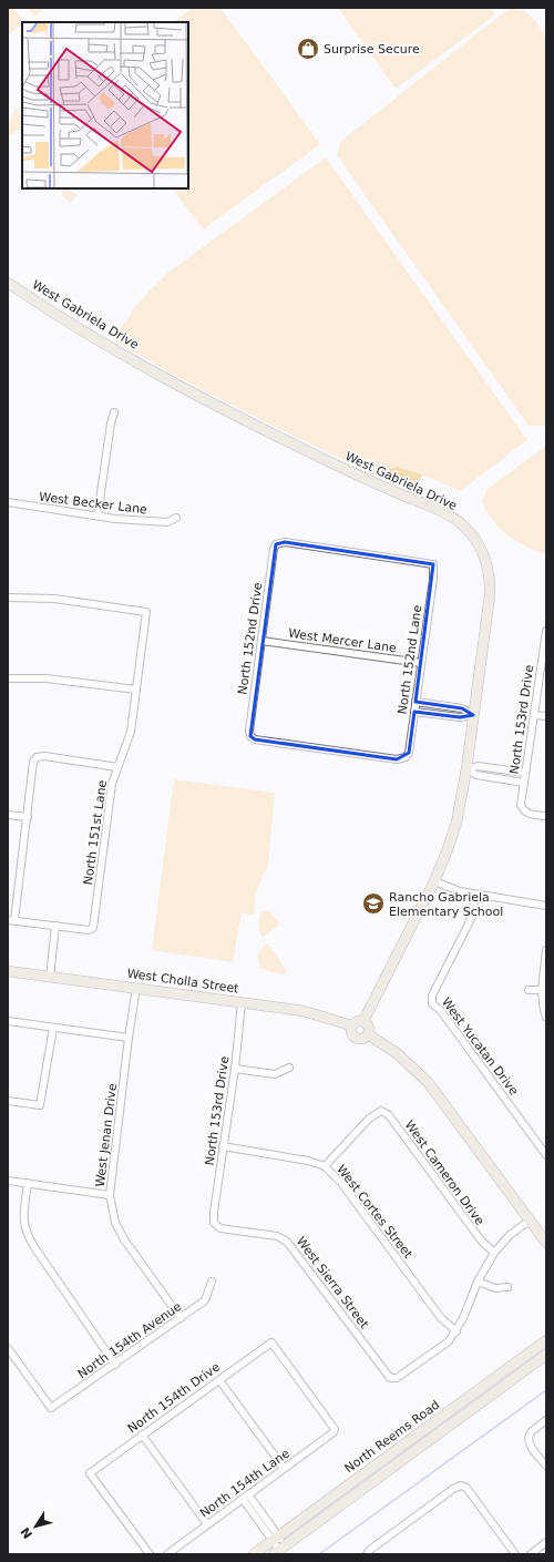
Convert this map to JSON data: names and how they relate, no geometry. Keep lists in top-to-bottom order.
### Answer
{
  "streets": {
    "street": [
      "West Gabriela Drive",
      "West Becker Lane",
      "North 152nd Drive",
      "West Mercer Lane",
      "North 152nd Lane",
      "North 153rd Drive",
      "North 151st Lane",
      "West Cholla Street",
      "West Yucatan Drive",
      "West Jenan Drive",
      "West Cameron Drive",
      "West Cortes Street",
      "West Sierra Street",
      "North 154th Avenue",
      "North 154th Drive",
      "North Reems Road",
      "North 154th Lane"
    ]
  },
  "crossings": [
    ["West Gabriela Drive", "West Cholla Street"],
    ["North 152nd Drive", "West Mercer Lane"],
    ["North 152nd Drive", "North 152nd Lane"],
    ["West Mercer Lane", "North 152nd Lane"],
    ["North 153rd Drive", "West Cholla Street"],
    ["North 153rd Drive", "West Cortes Street"],
    ["North 153rd Drive", "West Sierra Street"],
    ["West Cholla Street", "West Jenan Drive"],
    ["West Jenan Drive", "North 154th Avenue"],
    ["West Cameron Drive", "West Cortes Street"],
    ["West Cortes Street", "West Sierra Street"],
    ["North 154th Drive", "North 154th Lane"]
  ],
  "places": {
    "shop": ["Surprise Secure"],
    "school or university": ["Rancho Gabriela Elementary School"]
  },
  "north": "bottom left"
}
